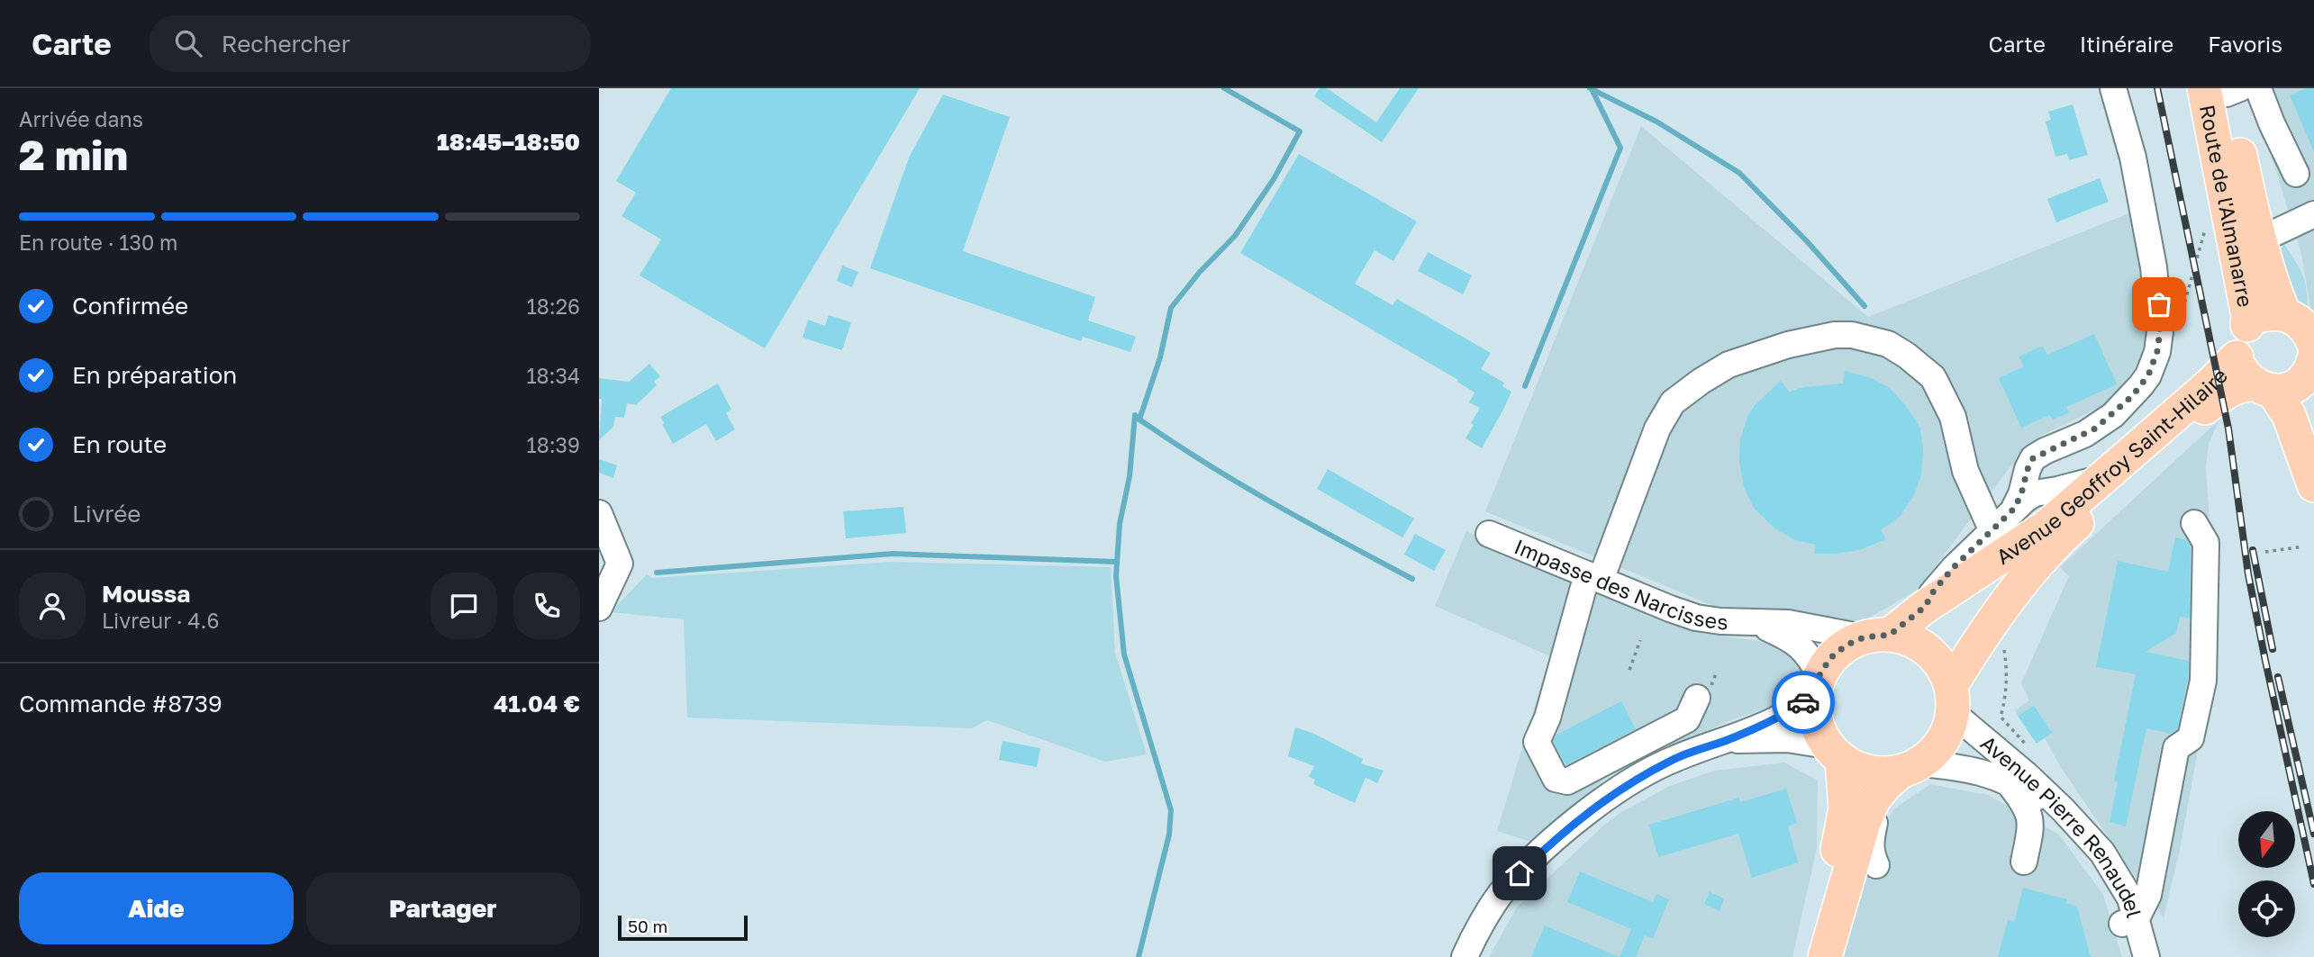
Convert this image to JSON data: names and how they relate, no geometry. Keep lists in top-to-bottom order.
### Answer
{
  "streets": {
    "main road": ["Route de l'Almanarre", "Avenue Geoffroy Saint-Hilaire"],
    "street": ["Impasse des Narcisses", "Avenue Pierre Renaudel"]
  },
  "crossings": [
    ["Route de l'Almanarre", "Avenue Geoffroy Saint-Hilaire"],
    ["Avenue Geoffroy Saint-Hilaire", "Impasse des Narcisses"],
    ["Avenue Geoffroy Saint-Hilaire", "Avenue Pierre Renaudel"],
    ["Impasse des Narcisses", "Avenue Pierre Renaudel"]
  ],
  "scale_bar": "50 m",
  "north": "bottom",
  "page": {
    "header": "Carte",
    "search": "Rechercher",
    "nav": ["Carte", "Itinéraire", "Favoris"],
    "heading": ["2 min", "Arrivée dans", "18:45–18:50"],
    "panel": [
      "Moussa",
      "Livreur · 4.6",
      "Commande #8739",
      "41.04 €"
    ],
    "bar": "En route · 130 m",
    "list": [
      ["Confirmée", "18:26"],
      ["En préparation", "18:34"],
      ["En route", "18:39"],
      "Livrée"
    ],
    "buttons": ["Aide", "Partager"],
    "scale": "50 m"
  }
}
